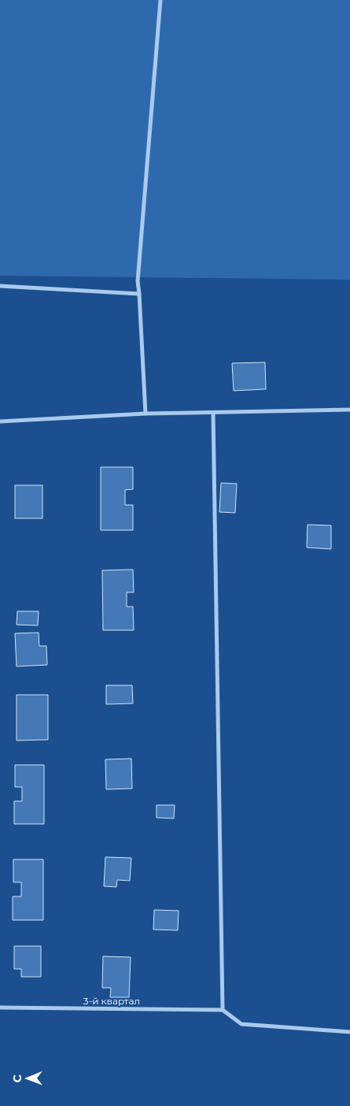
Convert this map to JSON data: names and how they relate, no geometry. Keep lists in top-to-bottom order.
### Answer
{
  "streets": {
    "street": ["3-й квартал"]
  },
  "north": "left"
}
